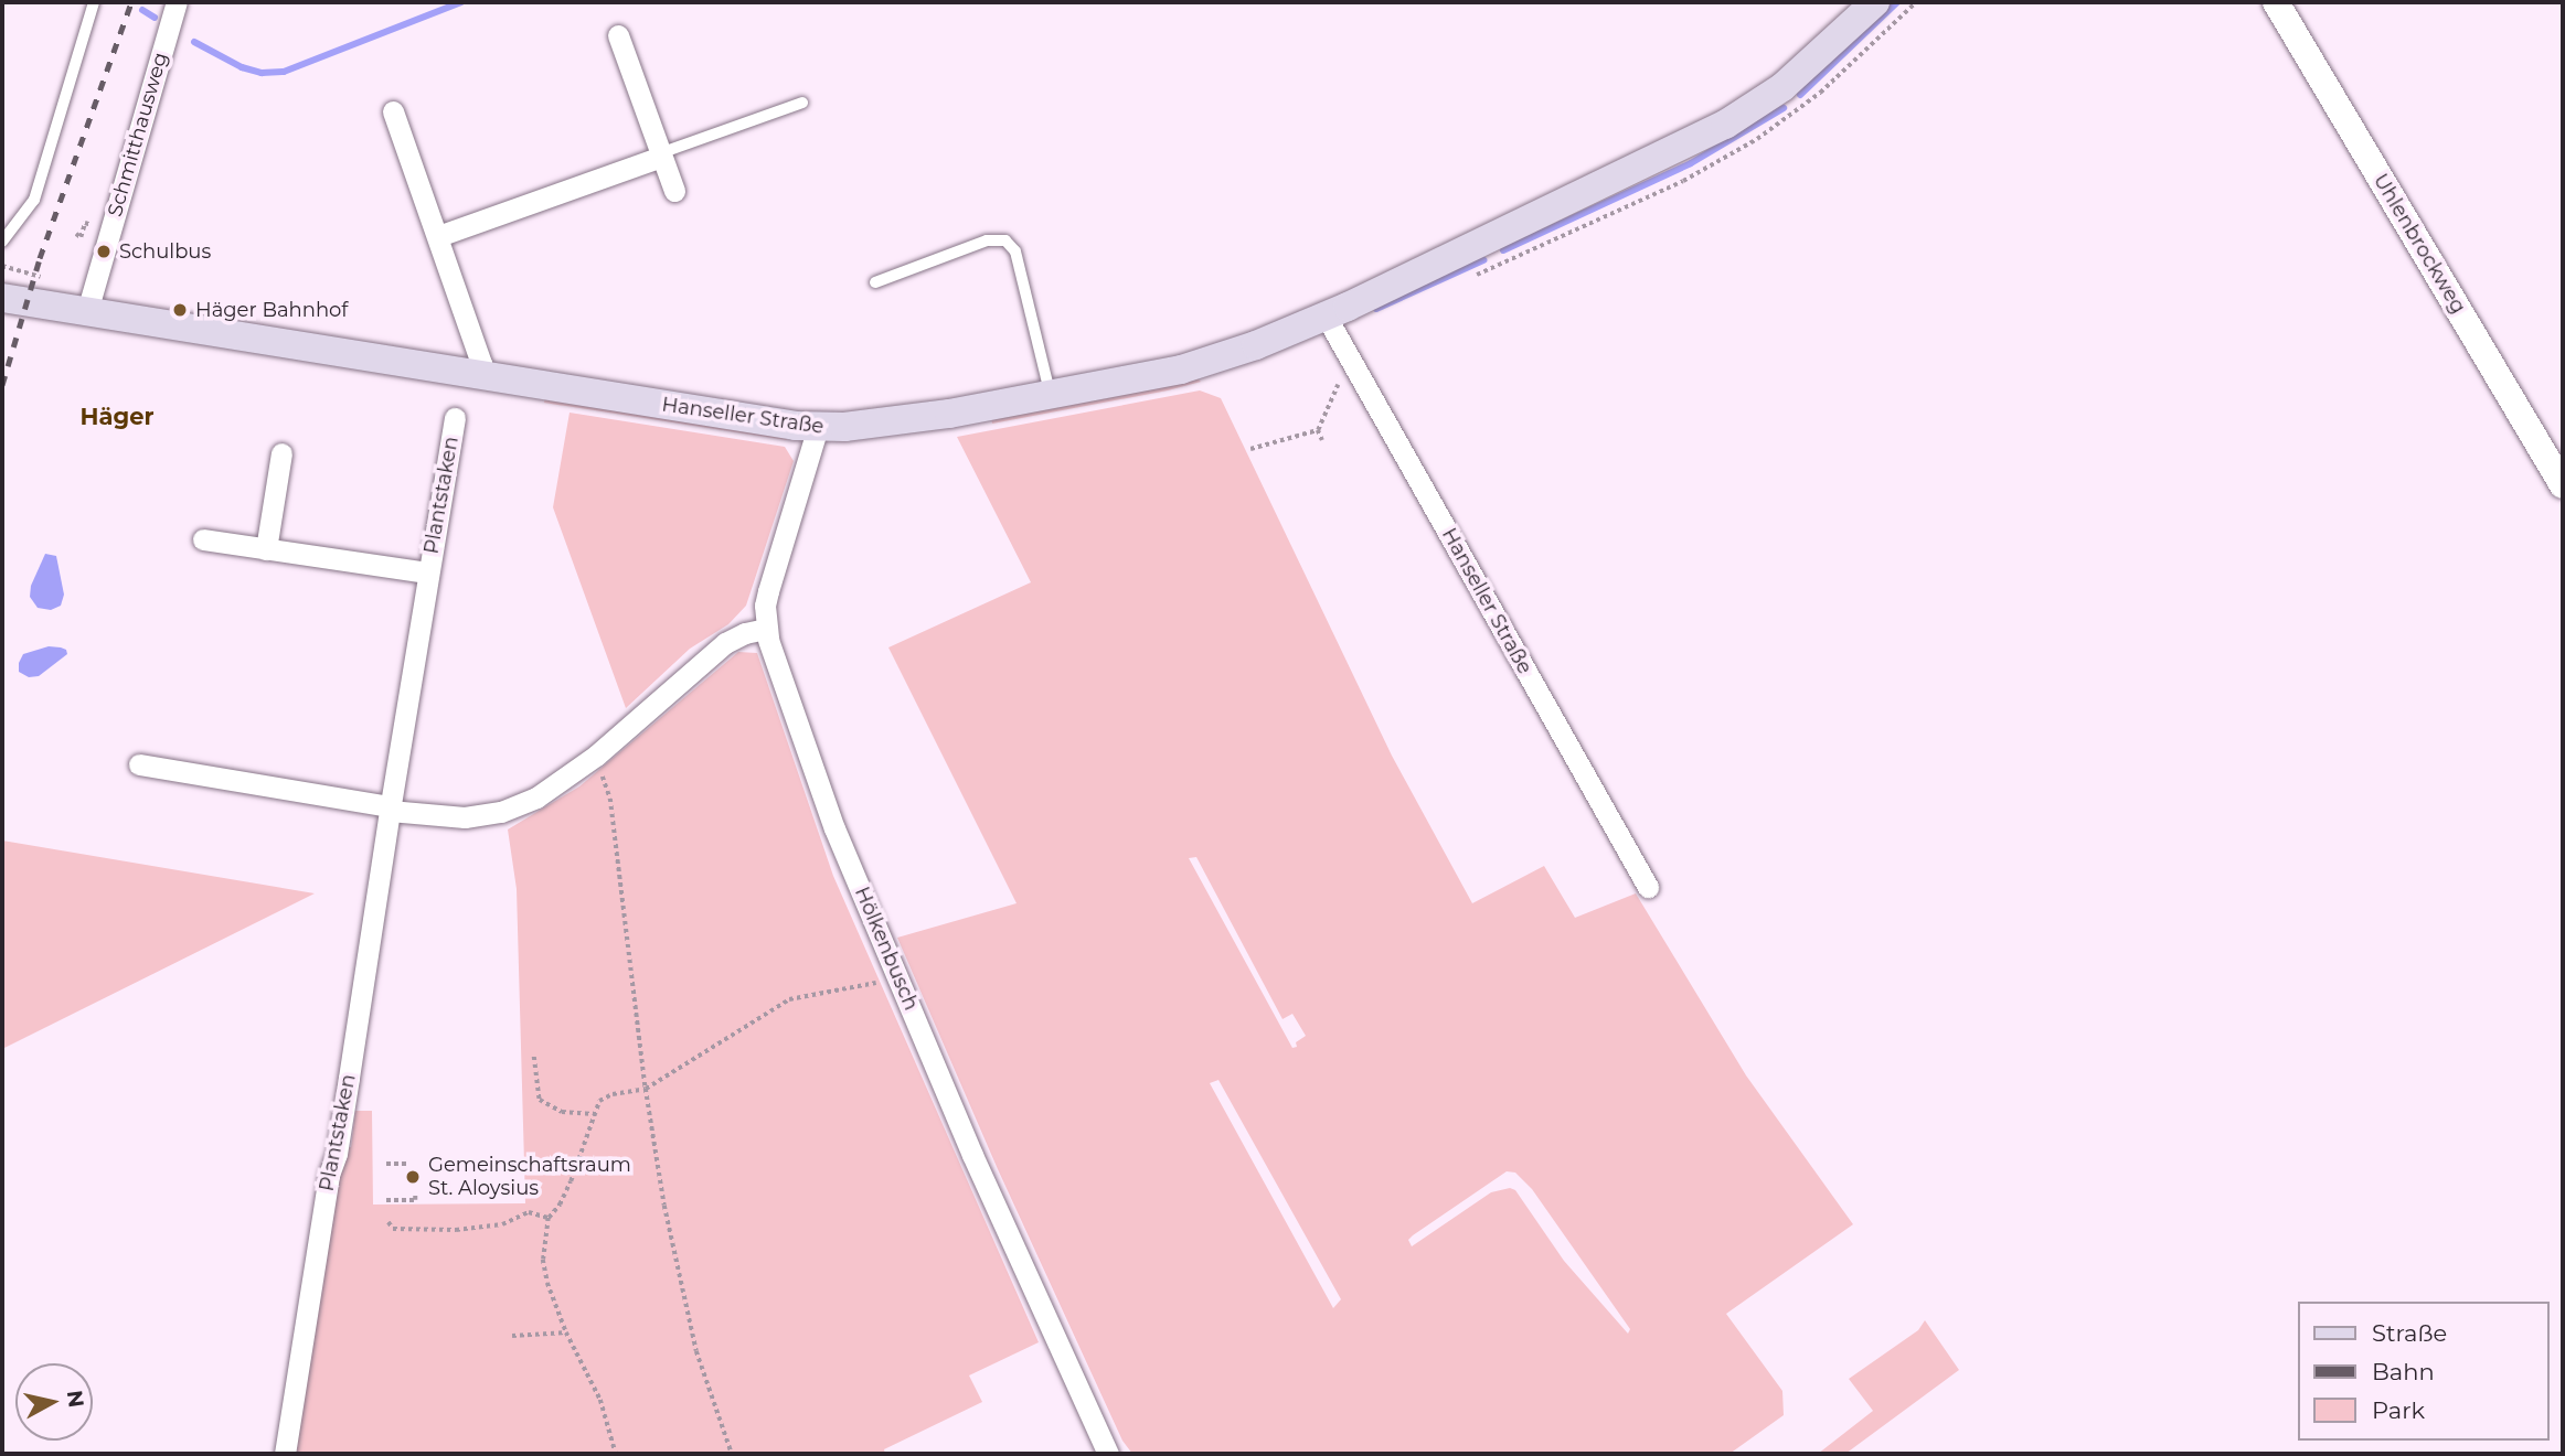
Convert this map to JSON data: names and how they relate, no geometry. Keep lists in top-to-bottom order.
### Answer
{
  "streets": {
    "main road": ["Hanseller Straße"],
    "street": [
      "Schmitthausweg",
      "Uhlenbrockweg",
      "Plantstaken",
      "Hölkenbusch"
    ]
  },
  "crossings": [
    ["Schmitthausweg", "Hanseller Straße"],
    ["Hanseller Straße", "Hölkenbusch"]
  ],
  "districts": ["Häger"],
  "places": ["Schulbus", "Häger Bahnhof", "Gemeinschaftsraum St. Aloysius"],
  "legend": ["Straße", "Bahn", "Park"],
  "north": "right"
}
